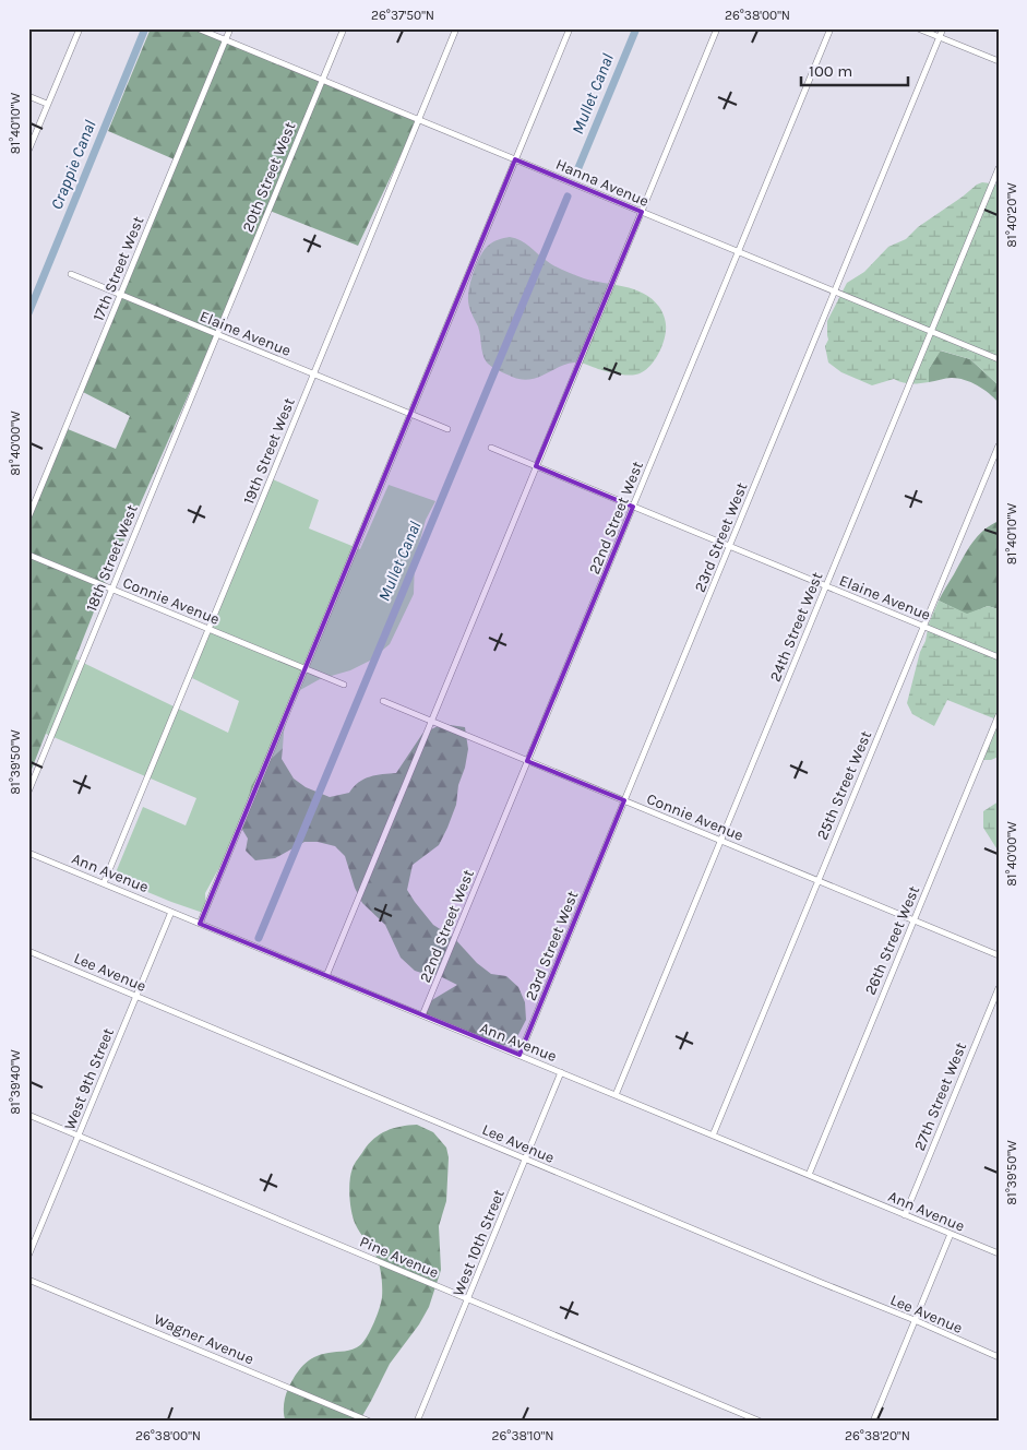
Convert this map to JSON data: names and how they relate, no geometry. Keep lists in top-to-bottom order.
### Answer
{
  "streets": {
    "street": [
      "20th Street West",
      "Hanna Avenue",
      "17th Street West",
      "Elaine Avenue",
      "19th Street West",
      "22nd Street West",
      "23rd Street West",
      "18th Street West",
      "Connie Avenue",
      "24th Street West",
      "25th Street West",
      "Ann Avenue",
      "26th Street West",
      "Lee Avenue",
      "West 9th Street",
      "27th Street West",
      "West 10th Street",
      "Pine Avenue",
      "Wagner Avenue"
    ]
  },
  "crossings": [
    ["20th Street West", "Hanna Avenue"],
    ["20th Street West", "Elaine Avenue"],
    ["20th Street West", "18th Street West"],
    ["Hanna Avenue", "17th Street West"],
    ["Hanna Avenue", "19th Street West"],
    ["Hanna Avenue", "22nd Street West"],
    ["Hanna Avenue", "23rd Street West"],
    ["Hanna Avenue", "24th Street West"],
    ["17th Street West", "Elaine Avenue"],
    ["Elaine Avenue", "19th Street West"],
    ["Elaine Avenue", "22nd Street West"],
    ["Elaine Avenue", "23rd Street West"],
    ["Elaine Avenue", "18th Street West"],
    ["Elaine Avenue", "24th Street West"],
    ["Elaine Avenue", "25th Street West"],
    ["19th Street West", "Connie Avenue"],
    ["19th Street West", "Ann Avenue"],
    ["22nd Street West", "Connie Avenue"],
    ["22nd Street West", "Ann Avenue"],
    ["23rd Street West", "Connie Avenue"],
    ["23rd Street West", "Ann Avenue"],
    ["18th Street West", "Connie Avenue"],
    ["Connie Avenue", "24th Street West"],
    ["Connie Avenue", "25th Street West"],
    ["Connie Avenue", "26th Street West"],
    ["24th Street West", "Ann Avenue"],
    ["25th Street West", "Ann Avenue"],
    ["Ann Avenue", "26th Street West"],
    ["Ann Avenue", "West 9th Street"],
    ["Ann Avenue", "27th Street West"],
    ["Ann Avenue", "West 10th Street"],
    ["Lee Avenue", "West 9th Street"],
    ["Lee Avenue", "West 10th Street"],
    ["West 9th Street", "Pine Avenue"],
    ["West 10th Street", "Pine Avenue"]
  ],
  "water": ["Mullet Canal", "Crappie Canal"],
  "scale_bar": "100 m",
  "coordinates": [
    "26°37'50\"N",
    "26°38'00\"N",
    "81°40'10\"W",
    "81°40'20\"W",
    "81°40'00\"W",
    "81°39'50\"W",
    "81°39'40\"W",
    "26°38'10\"N",
    "26°38'20\"N"
  ]
}
